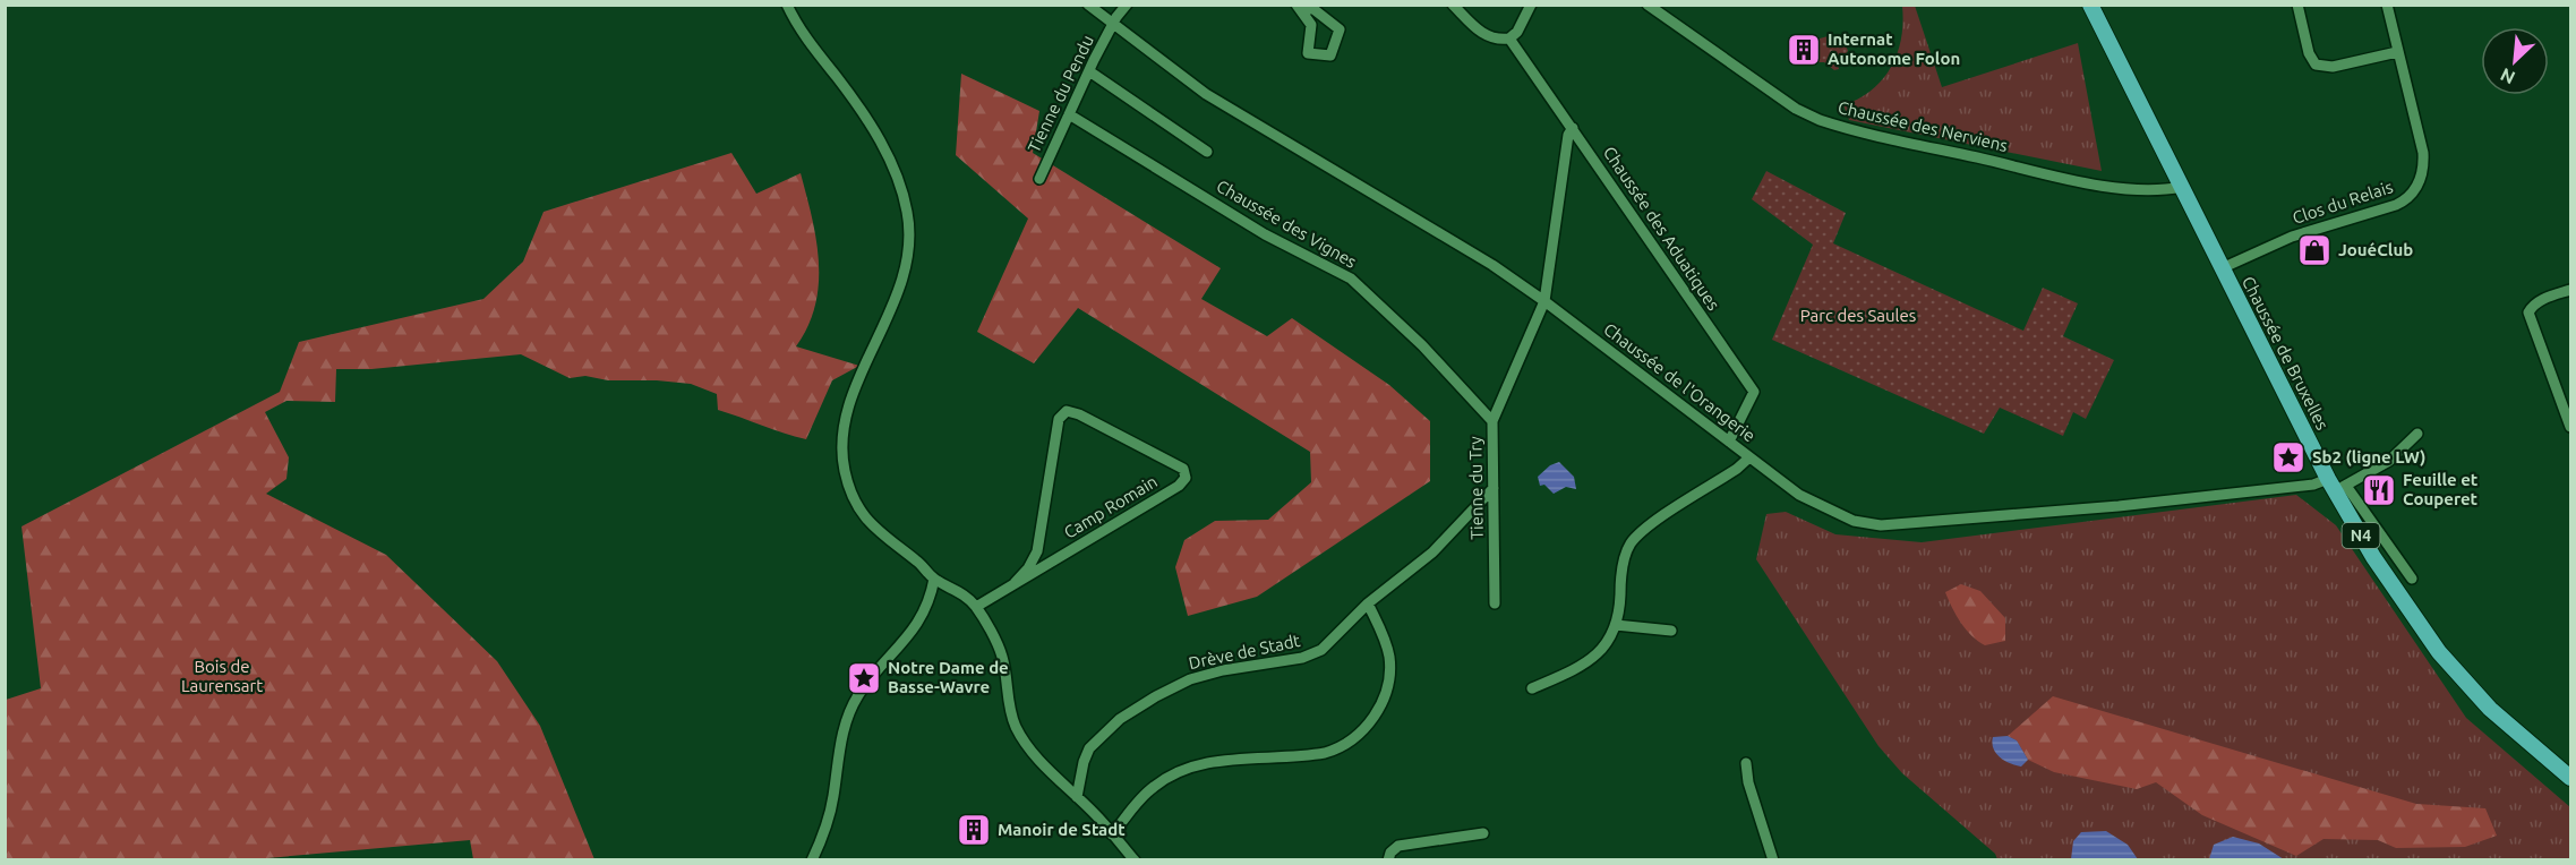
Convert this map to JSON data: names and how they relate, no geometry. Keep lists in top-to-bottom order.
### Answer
{
  "streets": {
    "main road": ["Chaussée de Bruxelles", "N4"],
    "street": [
      "Tienne du Pendu",
      "Chaussée des Nerviens",
      "Clos du Relais",
      "Chaussée des Vignes",
      "Chaussée des Aduatiques",
      "Chaussée de l'Orangerie",
      "Tienne du Try",
      "Camp Romain",
      "Drève de Stadt"
    ]
  },
  "crossings": [
    ["Tienne du Pendu", "Chaussée des Vignes"],
    ["Tienne du Pendu", "Chaussée de l'Orangerie"],
    ["Chaussée des Nerviens", "Chaussée de Bruxelles"],
    ["Clos du Relais", "Chaussée de Bruxelles"],
    ["Chaussée des Vignes", "Tienne du Try"],
    ["Chaussée des Aduatiques", "Chaussée de l'Orangerie"],
    ["Chaussée des Aduatiques", "Tienne du Try"],
    ["Chaussée de Bruxelles", "Chaussée de l'Orangerie"],
    ["Chaussée de l'Orangerie", "Tienne du Try"],
    ["Tienne du Try", "Drève de Stadt"]
  ],
  "parks": ["Parc des Saules", "Bois de Laurensart"],
  "places": {
    "building": ["Internat Autonome Folon", "Manoir de Stadt"],
    "shop": ["JouéClub"],
    "place": ["Sb2 (ligne LW)", "Notre Dame de Basse-Wavre"],
    "restaurant": ["Feuille et Couperet"]
  },
  "north": "bottom left"
}
